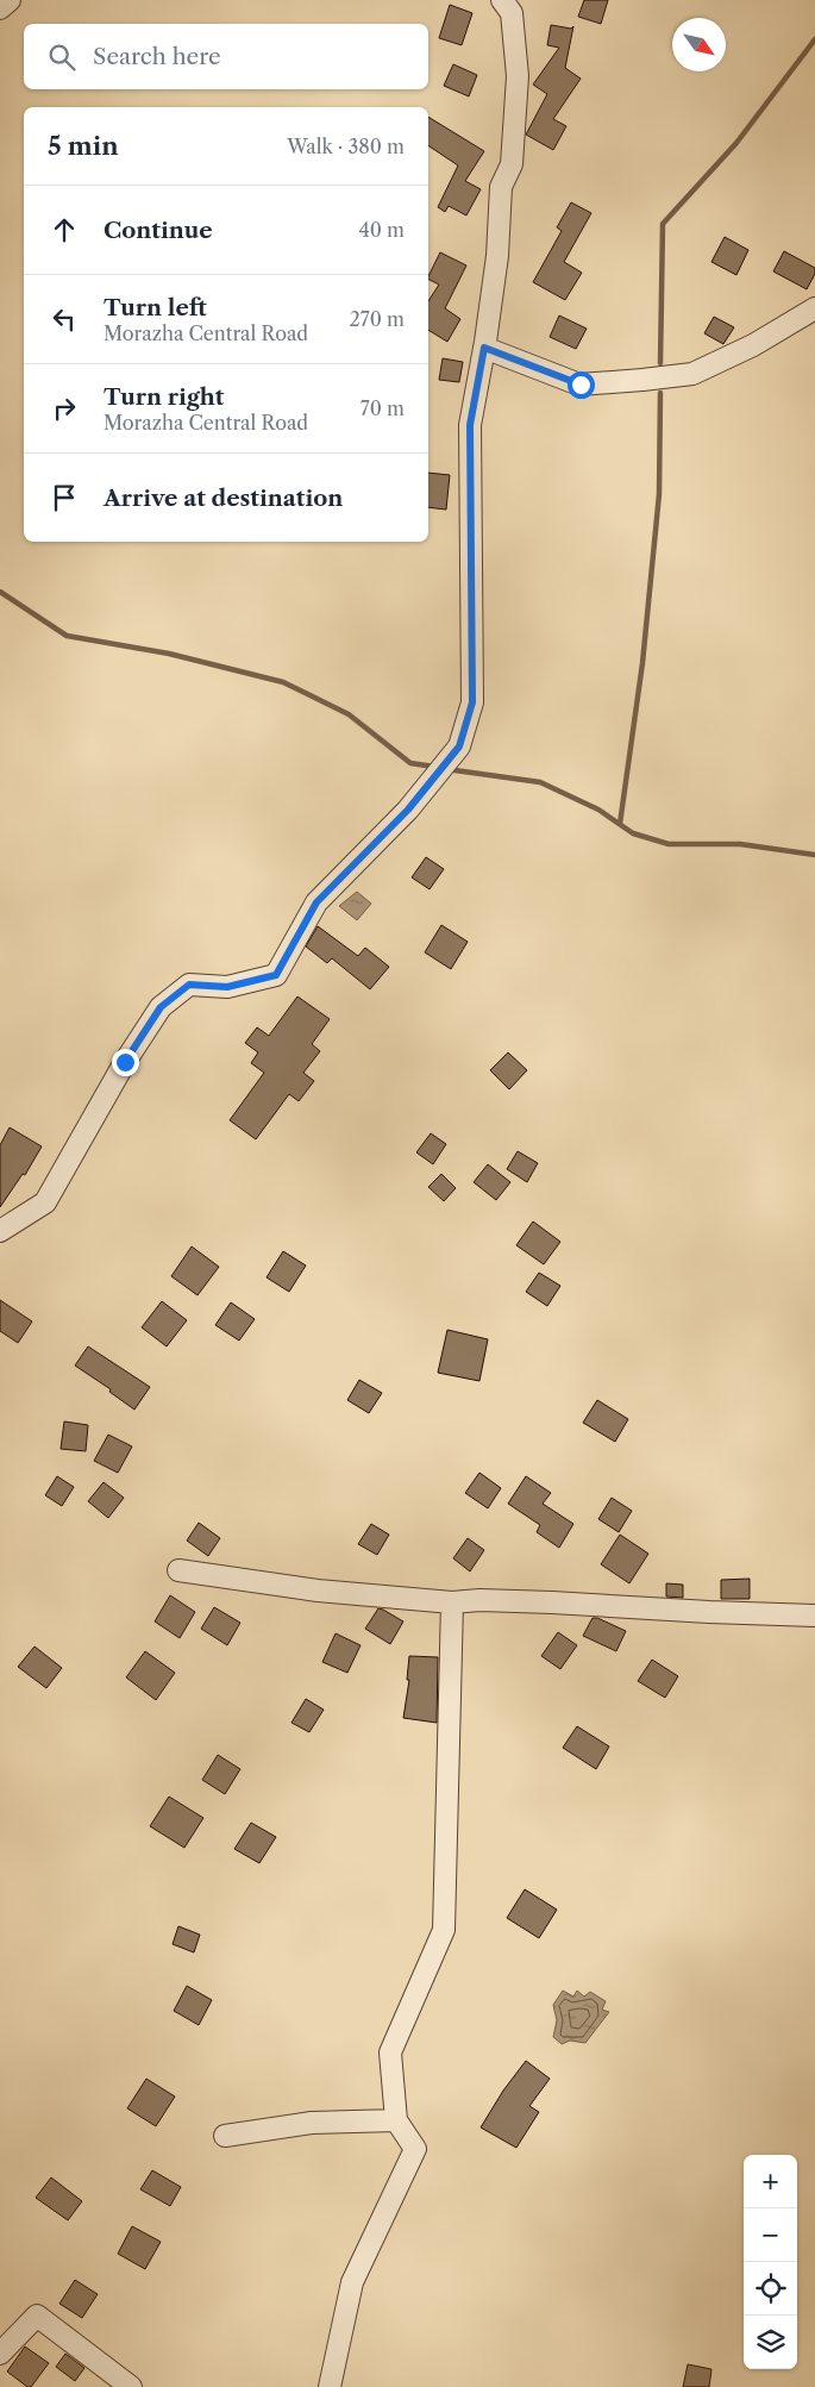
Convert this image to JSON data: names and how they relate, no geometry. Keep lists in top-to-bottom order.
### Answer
{
  "north": "bottom right",
  "page": {
    "search": "Search here",
    "heading": ["5 min", "Walk · 380 m"],
    "list": [
      ["Continue", "40 m"],
      ["Turn left", "Morazha Central Road", "270 m"],
      ["Turn right", "Morazha Central Road", "70 m"],
      "Arrive at destination"
    ],
    "map_buttons": ["+", "−"]
  }
}
